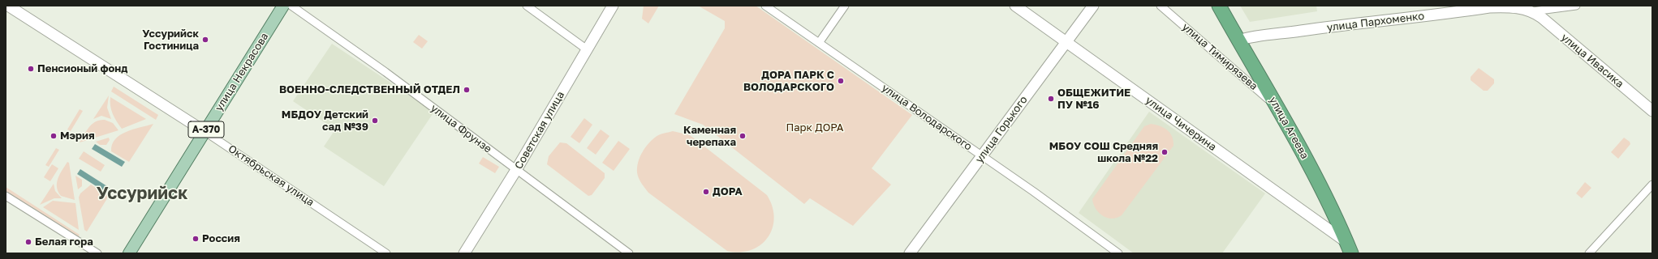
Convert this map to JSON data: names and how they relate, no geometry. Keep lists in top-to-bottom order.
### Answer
{
  "streets": {
    "highway": ["улица Агеева"],
    "main road": [
      "улица Пархоменко",
      "улица Ивасика",
      "улица Некрасова",
      "улица Чичерина",
      "А-370",
      "улица Горького",
      "Советская улица",
      "Октябрьская улица"
    ],
    "street": ["улица Тимирязева", "улица Володарского", "улица Фрунзе"]
  },
  "crossings": [
    ["улица Пархоменко", "улица Ивасика"],
    ["улица Пархоменко", "улица Агеева"],
    ["улица Тимирязева", "улица Агеева"],
    ["улица Некрасова", "Октябрьская улица"],
    ["улица Володарского", "улица Горького"],
    ["улица Чичерина", "улица Агеева"],
    ["улица Чичерина", "улица Горького"],
    ["улица Фрунзе", "Советская улица"]
  ],
  "districts": ["Уссурийск"],
  "parks": ["Парк ДОРА"],
  "places": [
    "Уссурийск Гостиница",
    "Пенсионый фонд",
    "ДОРА ПАРК С ВОЛОДАРСКОГО",
    "ВОЕННО-СЛЕДСТВЕННЫЙ ОТДЕЛ",
    "ОБЩЕЖИТИЕ ПУ №16",
    "МБДОУ Детский сад №39",
    "Мэрия",
    "Каменная черепаха",
    "МБОУ СОШ Средняя школа №22",
    "ДОРА",
    "Россия",
    "Белая гора"
  ]
}
